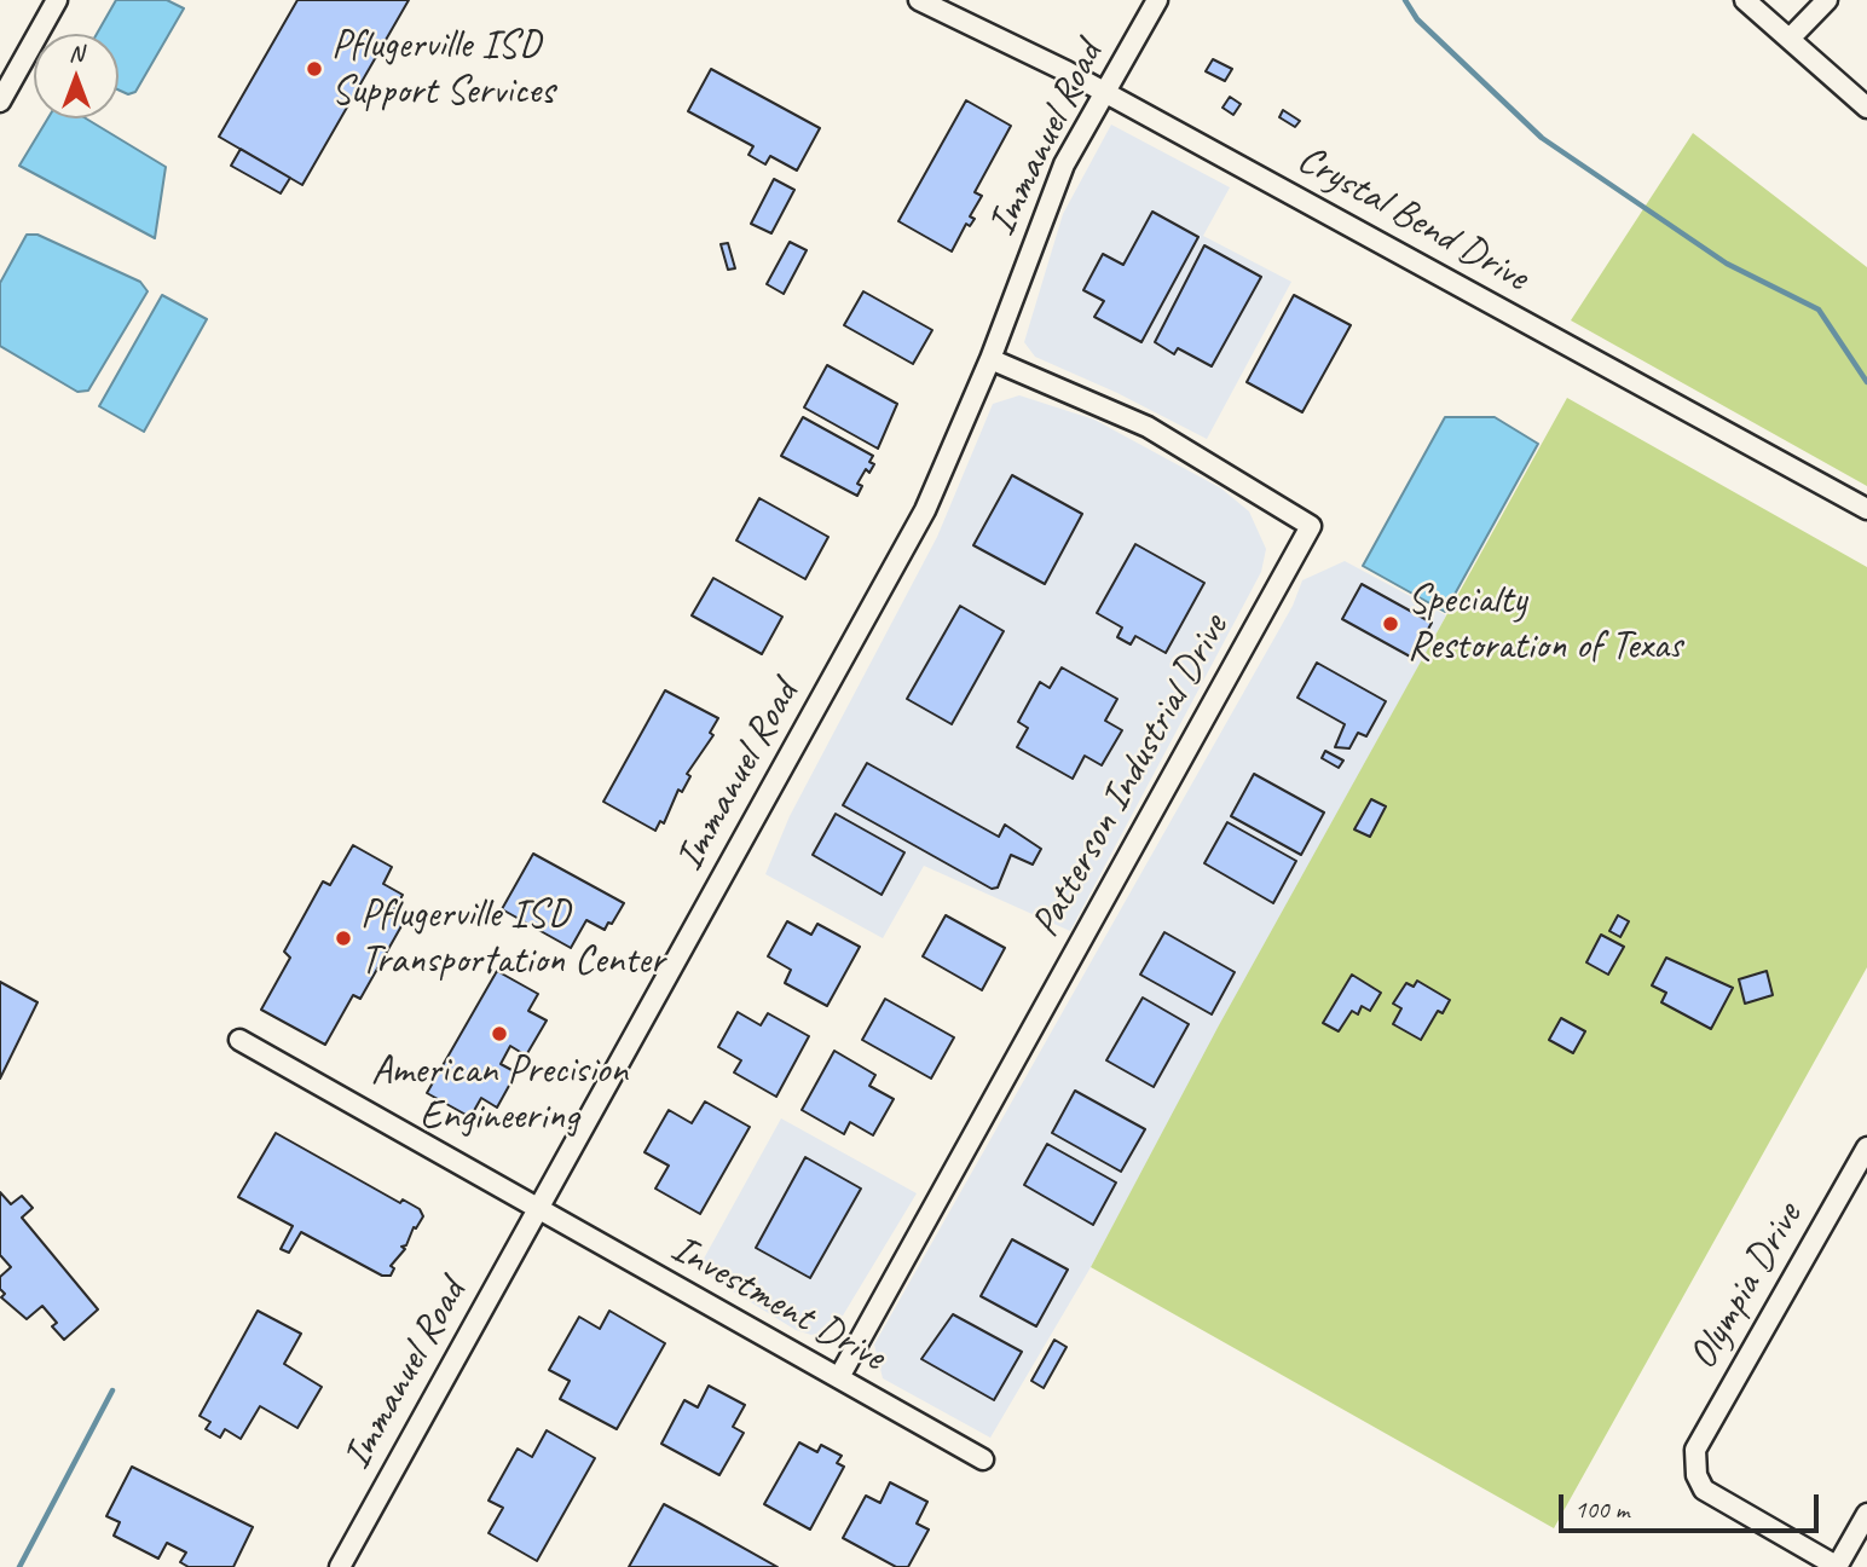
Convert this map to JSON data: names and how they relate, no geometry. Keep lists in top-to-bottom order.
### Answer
{
  "streets": {
    "street": [
      "Immanuel Road",
      "Crystal Bend Drive",
      "Patterson Industrial Drive",
      "Olympia Drive",
      "Investment Drive"
    ]
  },
  "crossings": [
    ["Immanuel Road", "Crystal Bend Drive"],
    ["Immanuel Road", "Patterson Industrial Drive"],
    ["Immanuel Road", "Investment Drive"],
    ["Patterson Industrial Drive", "Investment Drive"]
  ],
  "places": [
    "Pflugerville ISD Support Services",
    "Specialty Restoration of Texas",
    "Pflugerville ISD Transportation Center",
    "American Precision Engineering"
  ],
  "scale_bar": "100 m",
  "north": "top"
}
